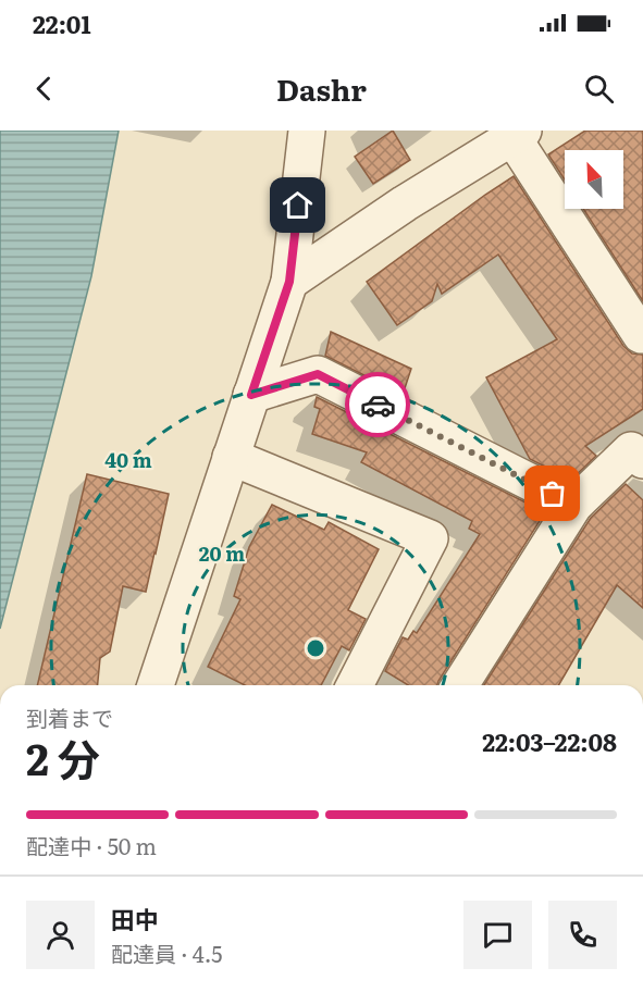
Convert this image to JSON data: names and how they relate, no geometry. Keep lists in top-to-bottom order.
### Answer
{
  "north": "top left",
  "page": {
    "status": "22:01",
    "header": "Dashr",
    "heading": ["2 分", "到着まで", "22:03–22:08"],
    "panel": ["田中", "配達員 · 4.5"],
    "bar": "配達中 · 50 m"
  },
  "rings": ["40 m", "20 m"]
}
